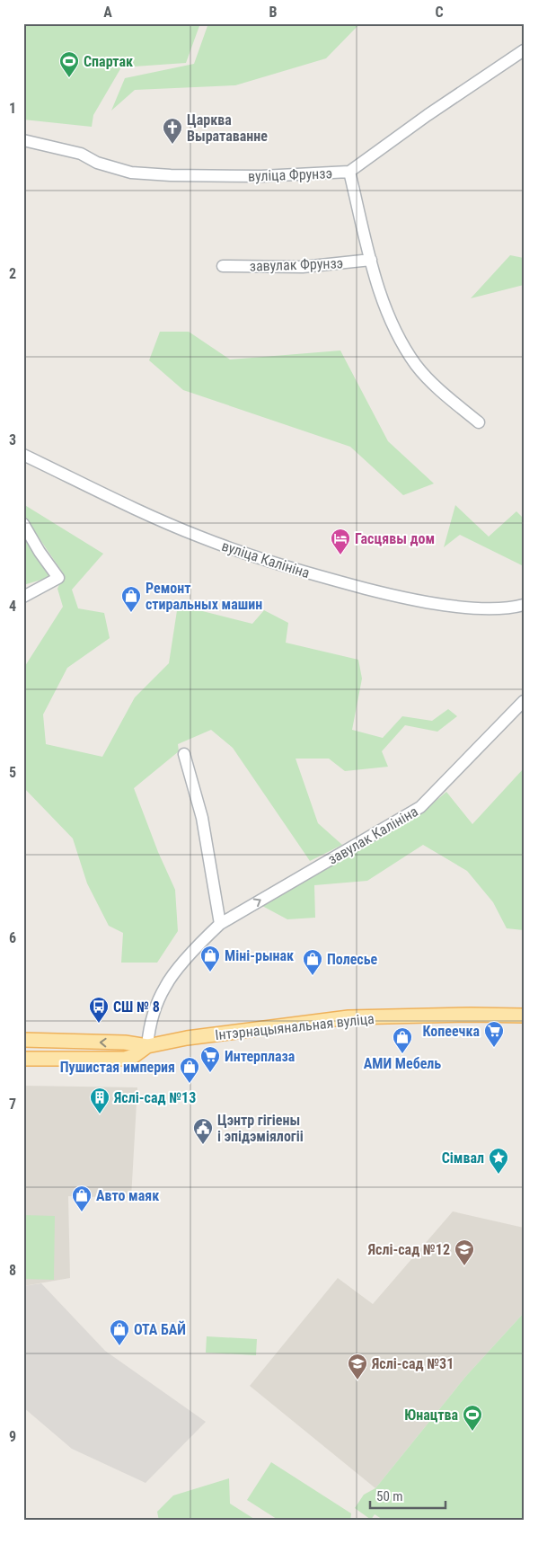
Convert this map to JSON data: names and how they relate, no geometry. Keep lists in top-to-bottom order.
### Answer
{
  "streets": {
    "main road": ["Інтэрнацыянальная вуліца"],
    "street": [
      "вуліца Фрунзэ",
      "завулак Фрунзэ",
      "вуліца Калініна",
      "завулак Калініна"
    ]
  },
  "crossings": [
    ["завулак Калініна", "Інтэрнацыянальная вуліца"]
  ],
  "one_way": ["завулак Калініна"],
  "places": {
    "sports": ["Спартак", "Юнацтва"],
    "church": ["Царква Выратаванне"],
    "hotel": ["Гасцявы дом"],
    "shop": [
      "Ремонт стиральных машин",
      "Міні-рынак",
      "Полесье",
      "АМИ Мебель",
      "Пушистая империя",
      "Авто маяк",
      "ОТА БАЙ"
    ],
    "bus stop": ["СШ № 8"],
    "supermarket": ["Копеечка", "Интерплаза"],
    "building": ["Яслі-сад №13"],
    "public building": ["Цэнтр гігіены і эпідэміялогіі"],
    "place": ["Сімвал"],
    "school or university": ["Яслі-сад №12", "Яслі-сад №31"]
  },
  "scale_bar": "50 m",
  "grid": {
    "columns": ["A", "B", "C"],
    "rows": [
      "1",
      "2",
      "3",
      "4",
      "5",
      "6",
      "7",
      "8",
      "9"
    ]
  }
}
